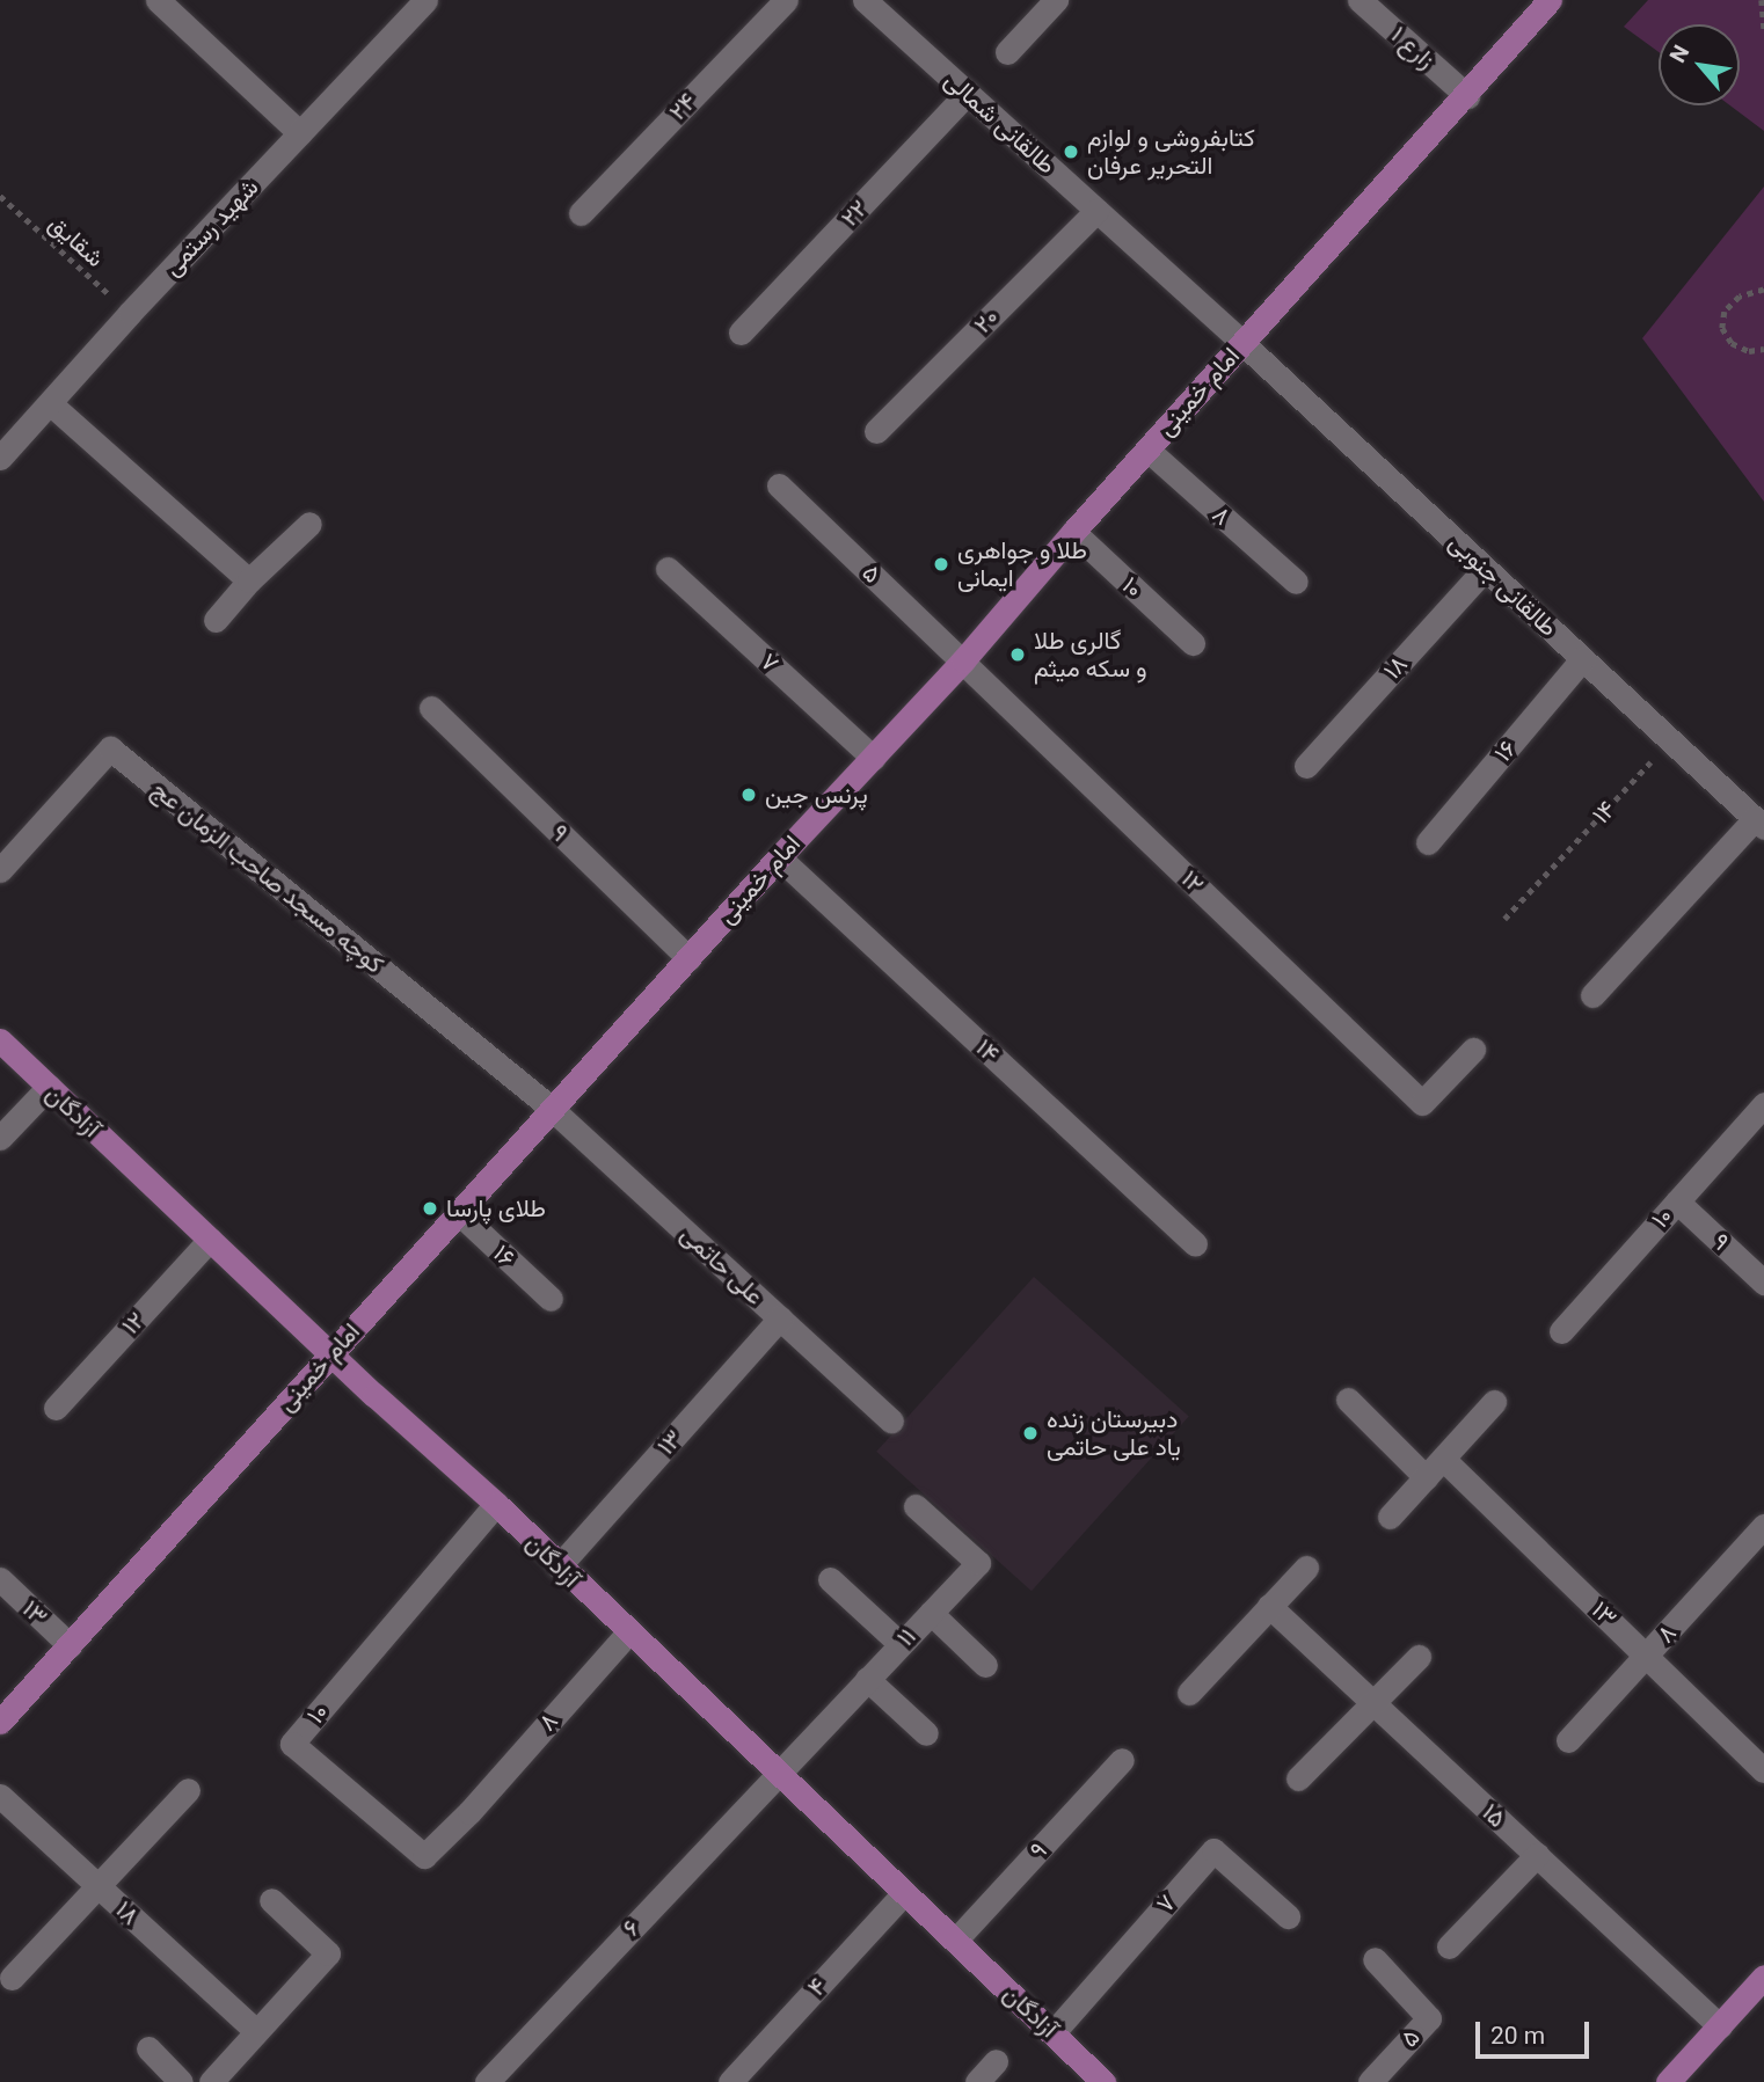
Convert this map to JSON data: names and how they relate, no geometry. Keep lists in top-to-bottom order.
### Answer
{
  "streets": {
    "main road": ["امام خمینی", "آزادگان"],
    "street": [
      "زارع ۱",
      "۲۴",
      "طالقانی شمالی",
      "۲۲",
      "شهید رستمی",
      "۲۰",
      "۸",
      "۵",
      "طالقانی جنوبی",
      "۱۰",
      "۷",
      "۱۸",
      "۱۶",
      "۱۴",
      "۹",
      "کوچه مسجد صاحب الزمان عج",
      "۱۲",
      "علی حاتمی",
      "۱۳",
      "۱۱",
      "۱۵",
      "۶",
      "۴"
    ],
    "path": ["شقایق"]
  },
  "crossings": [
    ["زارع ۱", "امام خمینی"],
    ["طالقانی شمالی", "۲۲"],
    ["طالقانی شمالی", "۲۰"],
    ["طالقانی شمالی", "امام خمینی"],
    ["طالقانی شمالی", "طالقانی جنوبی"],
    ["شهید رستمی", "شقایق"],
    ["امام خمینی", "۸"],
    ["امام خمینی", "۵"],
    ["امام خمینی", "طالقانی جنوبی"],
    ["امام خمینی", "۱۰"],
    ["امام خمینی", "۷"],
    ["امام خمینی", "۱۶"],
    ["امام خمینی", "۱۴"],
    ["امام خمینی", "۹"],
    ["امام خمینی", "کوچه مسجد صاحب الزمان عج"],
    ["امام خمینی", "۱۲"],
    ["امام خمینی", "آزادگان"],
    ["امام خمینی", "علی حاتمی"],
    ["امام خمینی", "۱۳"],
    ["۸", "۱۰"],
    ["۸", "آزادگان"],
    ["۸", "۱۳"],
    ["۵", "۱۲"],
    ["طالقانی جنوبی", "۱۸"],
    ["طالقانی جنوبی", "۱۶"],
    ["طالقانی جنوبی", "۱۴"],
    ["۱۰", "۹"],
    ["۱۰", "آزادگان"],
    ["۷", "آزادگان"],
    ["۹", "آزادگان"],
    ["کوچه مسجد صاحب الزمان عج", "علی حاتمی"],
    ["۱۲", "آزادگان"],
    ["آزادگان", "۱۳"],
    ["آزادگان", "۱۱"],
    ["آزادگان", "۶"],
    ["آزادگان", "۴"],
    ["علی حاتمی", "۱۳"],
    ["۱۱", "۶"]
  ],
  "places": [
    "کتابفروشی و لوازم التحریر عرفان",
    "طلا و جواهری ایمانی",
    "گالری طلا و سکه میثم",
    "پرنس جین",
    "طلای پارسا",
    "دبیرستان زنده یاد علی حاتمی"
  ],
  "scale_bar": "20 m",
  "north": "top left"
}
